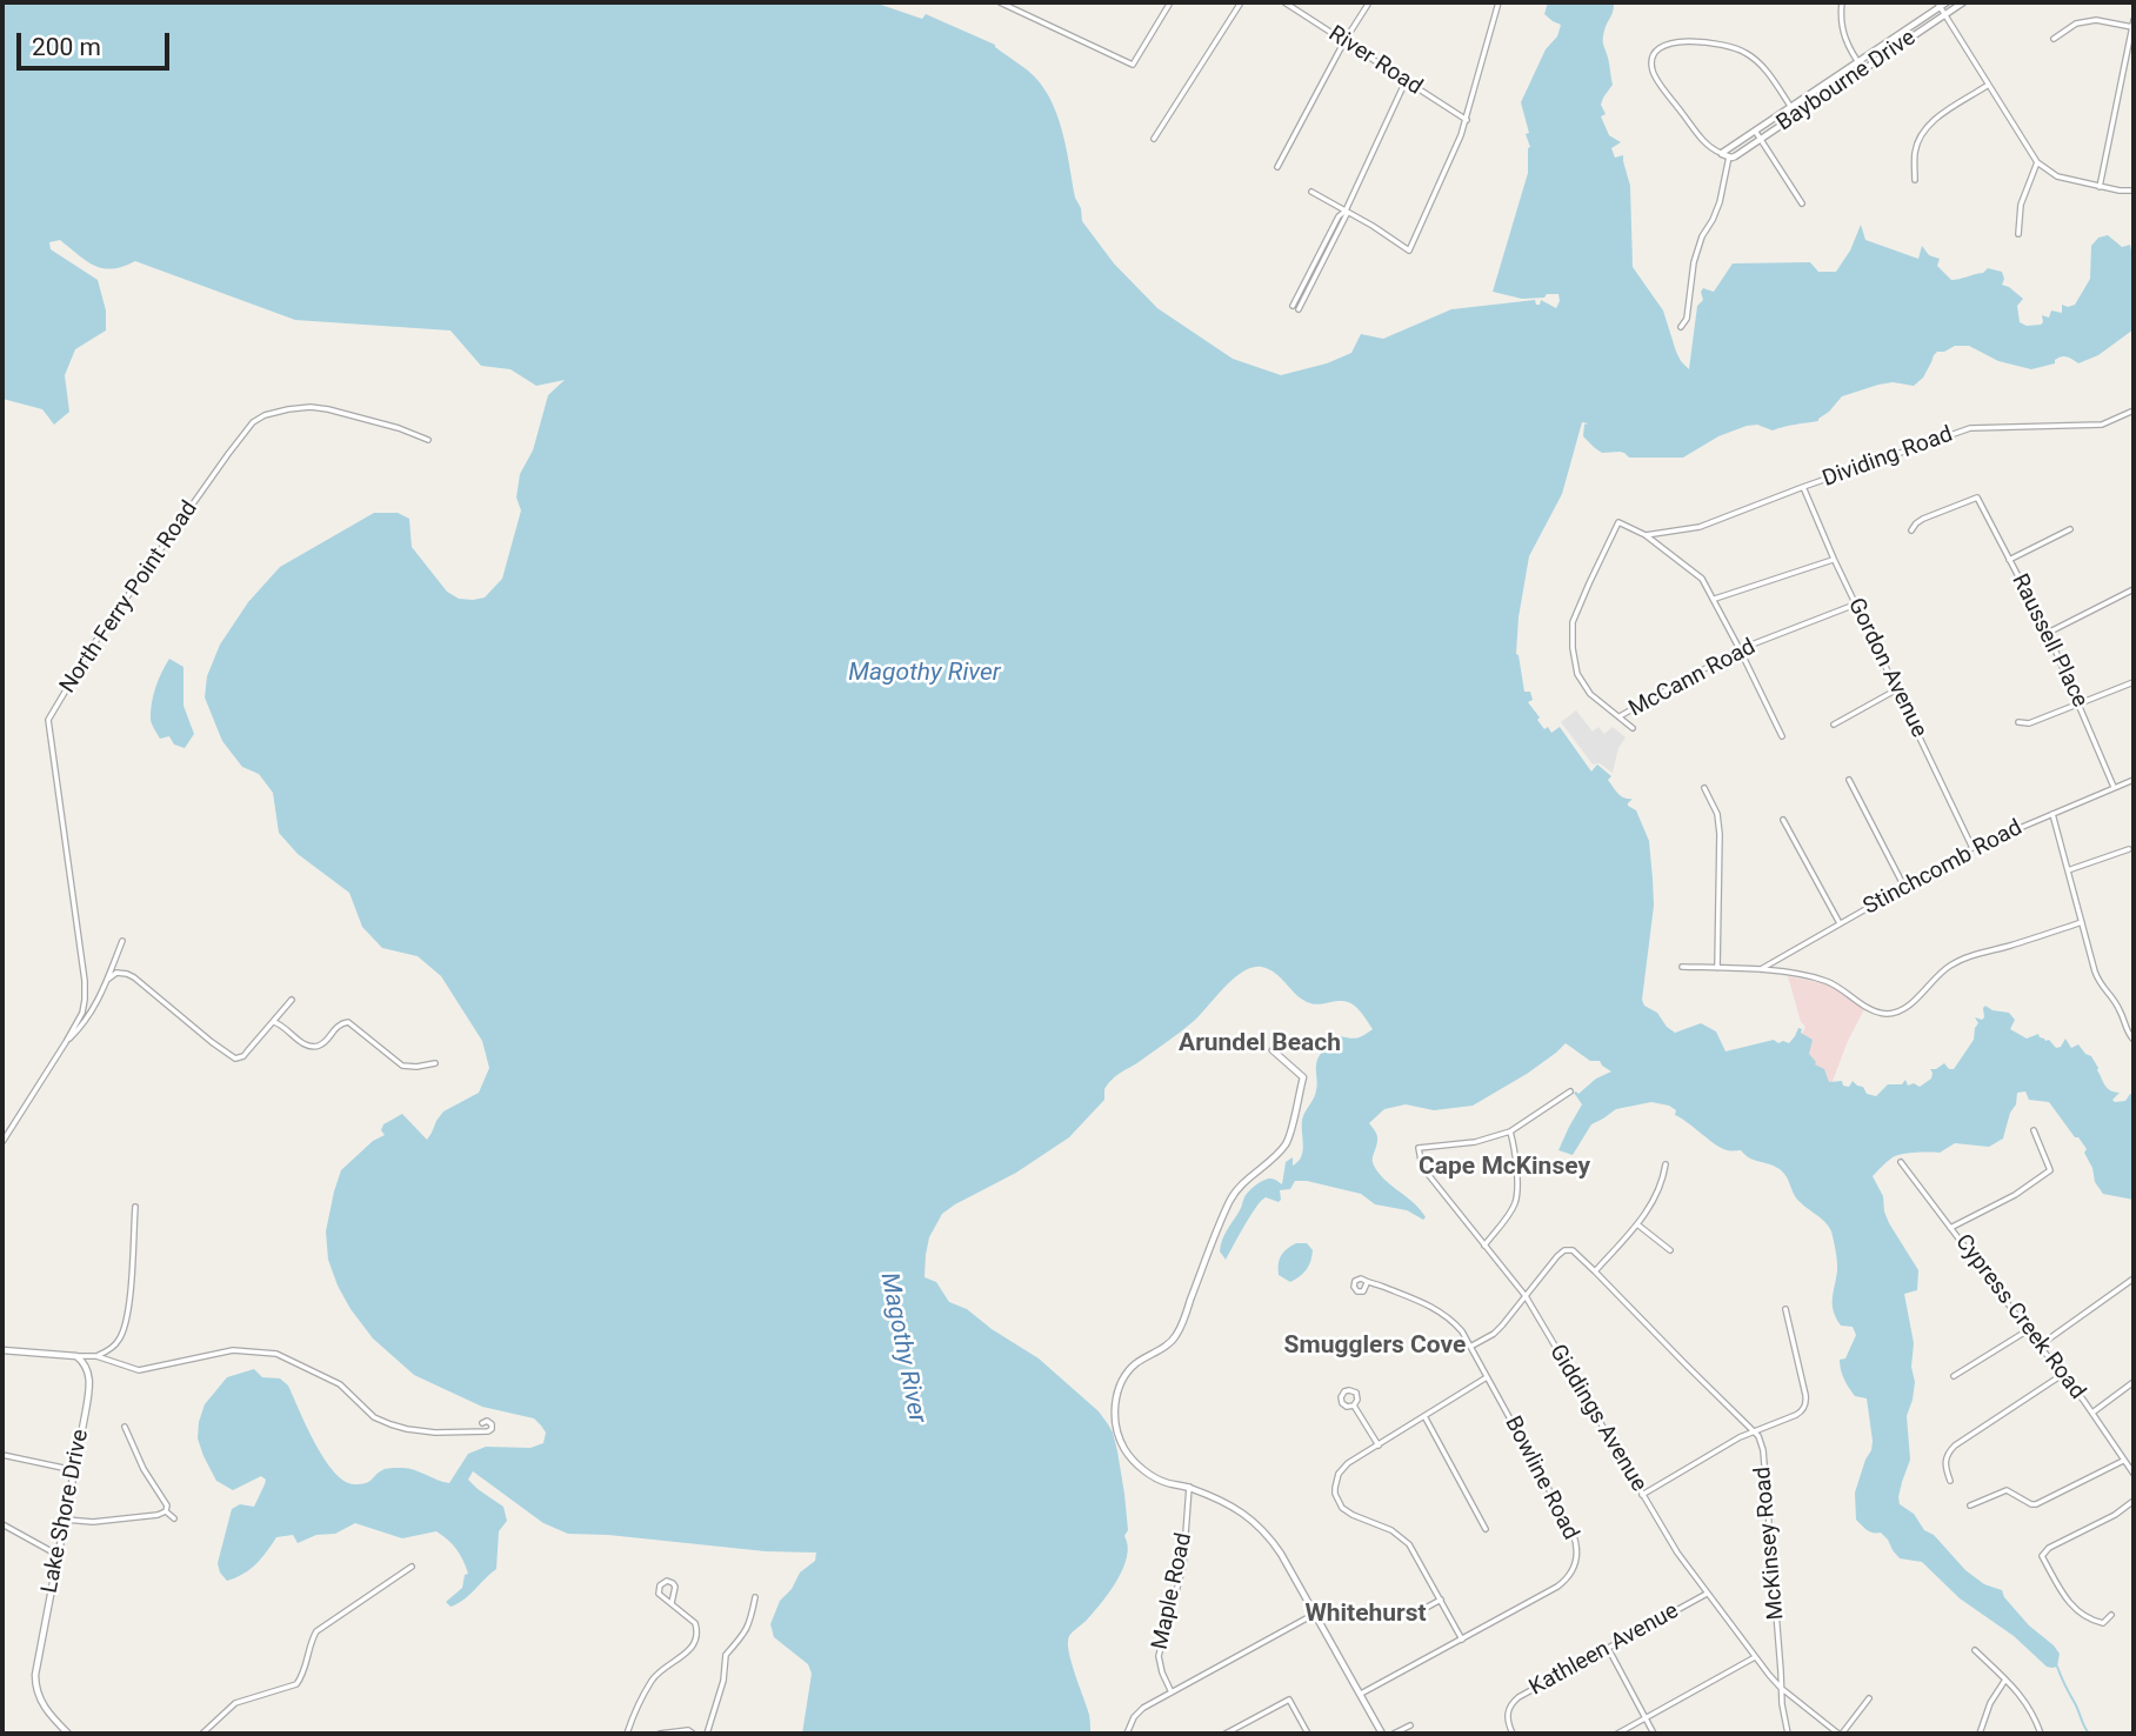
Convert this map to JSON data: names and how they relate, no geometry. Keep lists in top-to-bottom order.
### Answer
{
  "streets": {
    "street": [
      "River Road",
      "Baybourne Drive",
      "Dividing Road",
      "North Ferry Point Road",
      "Raussell Place",
      "Gordon Avenue",
      "McCann Road",
      "Stinchcomb Road",
      "Cypress Creek Road",
      "Giddings Avenue",
      "Bowline Road",
      "Lake Shore Drive",
      "McKinsey Road",
      "Maple Road",
      "Kathleen Avenue"
    ]
  },
  "crossings": [
    ["Dividing Road", "Gordon Avenue"],
    ["Raussell Place", "Stinchcomb Road"],
    ["Gordon Avenue", "McCann Road"],
    ["Gordon Avenue", "Stinchcomb Road"],
    ["Giddings Avenue", "McKinsey Road"],
    ["Giddings Avenue", "Kathleen Avenue"]
  ],
  "districts": [
    "Arundel Beach",
    "Cape McKinsey",
    "Smugglers Cove",
    "Whitehurst"
  ],
  "water": ["Magothy River"],
  "scale_bar": "200 m"
}
